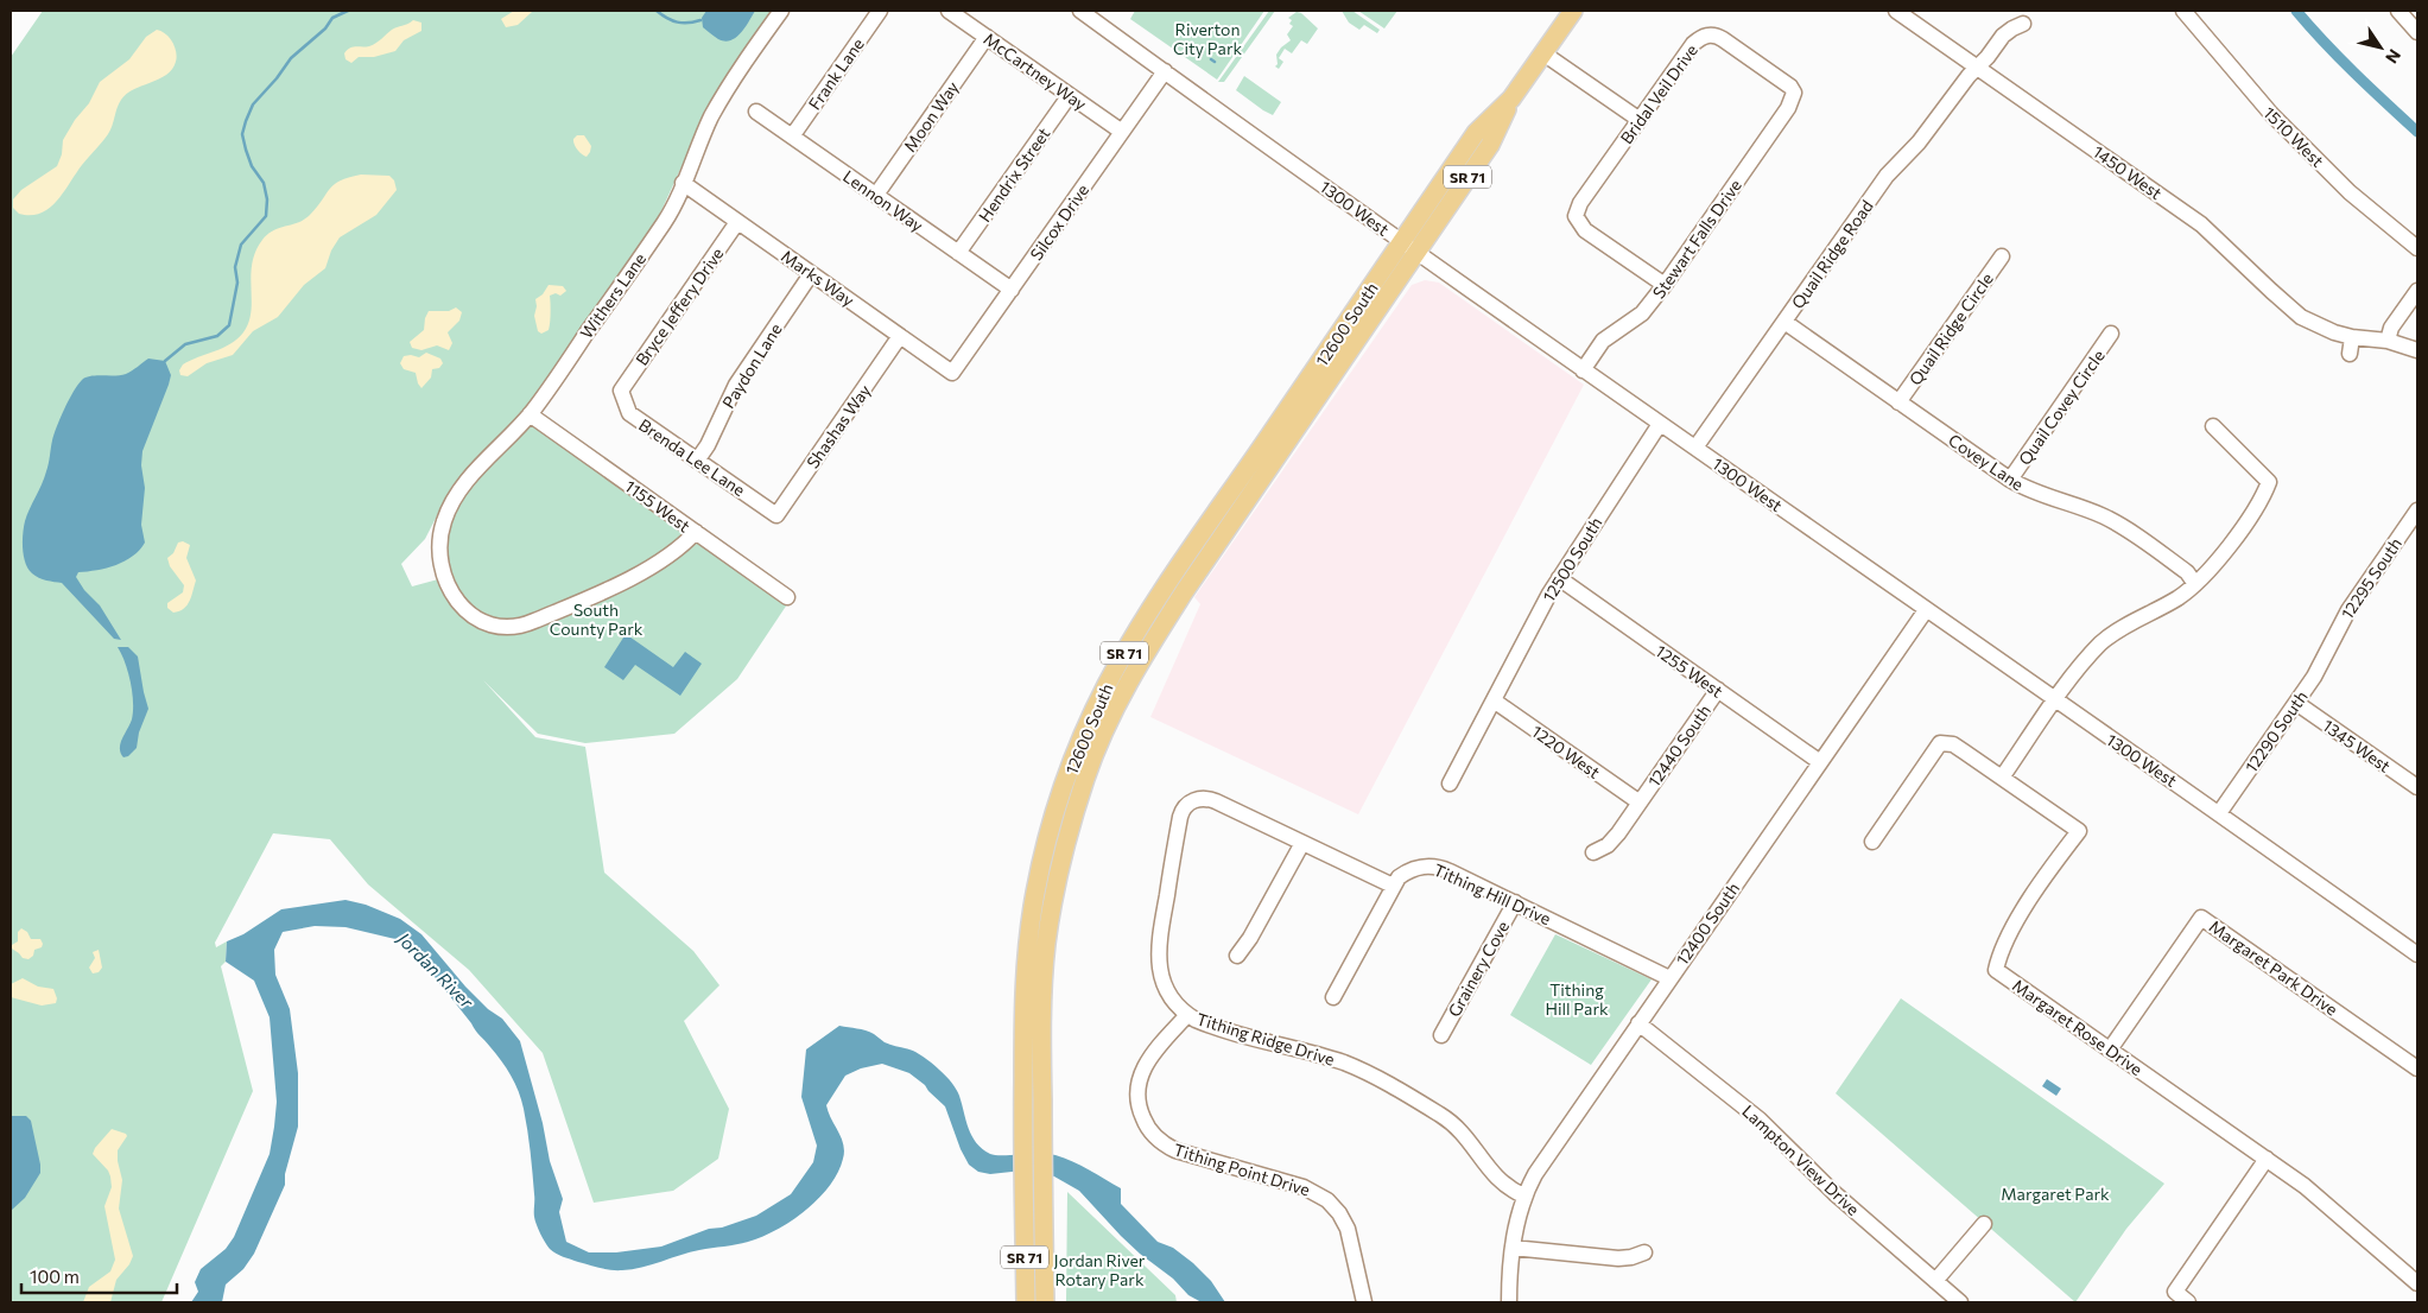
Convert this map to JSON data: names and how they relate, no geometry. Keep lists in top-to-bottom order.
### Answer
{
  "streets": {
    "main road": ["SR 71", "12600 South"],
    "street": [
      "McCartney Way",
      "Frank Lane",
      "Bridal Veil Drive",
      "Moon Way",
      "1510 West",
      "1450 West",
      "Hendrix Street",
      "Lennon Way",
      "1300 West",
      "Silcox Drive",
      "Stewart Falls Drive",
      "Quail Ridge Road",
      "Marks Way",
      "Withers Lane",
      "Bryce Jeffery Drive",
      "Quail Ridge Circle",
      "Paydon Lane",
      "Quail Covey Circle",
      "Shashas Way",
      "Brenda Lee Lane",
      "Covey Lane",
      "1155 West",
      "12500 South",
      "12295 South",
      "1255 West",
      "12290 South",
      "12440 South",
      "1345 West",
      "1220 West",
      "Tithing Hill Drive",
      "12400 South",
      "Margaret Park Drive",
      "Grainery Cove",
      "Margaret Rose Drive",
      "Tithing Ridge Drive",
      "Lampton View Drive",
      "Tithing Point Drive"
    ]
  },
  "crossings": [
    ["McCartney Way", "Moon Way"],
    ["McCartney Way", "Hendrix Street"],
    ["McCartney Way", "Silcox Drive"],
    ["Frank Lane", "Lennon Way"],
    ["Bridal Veil Drive", "Stewart Falls Drive"],
    ["Moon Way", "Lennon Way"],
    ["1450 West", "Quail Ridge Road"],
    ["Hendrix Street", "Lennon Way"],
    ["Lennon Way", "Silcox Drive"],
    ["1300 West", "Silcox Drive"],
    ["1300 West", "Stewart Falls Drive"],
    ["1300 West", "Quail Ridge Road"],
    ["1300 West", "12600 South"],
    ["1300 West", "12500 South"],
    ["1300 West", "12290 South"],
    ["1300 West", "12400 South"],
    ["Silcox Drive", "Marks Way"],
    ["Quail Ridge Road", "Covey Lane"],
    ["Marks Way", "Withers Lane"],
    ["Marks Way", "Bryce Jeffery Drive"],
    ["Marks Way", "Paydon Lane"],
    ["Marks Way", "Shashas Way"],
    ["Withers Lane", "1155 West"],
    ["Bryce Jeffery Drive", "Brenda Lee Lane"],
    ["Quail Ridge Circle", "Covey Lane"],
    ["Paydon Lane", "Brenda Lee Lane"],
    ["Quail Covey Circle", "Covey Lane"],
    ["Shashas Way", "Brenda Lee Lane"],
    ["12500 South", "1255 West"],
    ["12500 South", "1220 West"],
    ["12295 South", "12290 South"],
    ["1255 West", "12440 South"],
    ["1255 West", "12400 South"],
    ["12290 South", "1345 West"],
    ["12440 South", "1220 West"],
    ["Tithing Hill Drive", "12400 South"],
    ["Tithing Hill Drive", "Grainery Cove"],
    ["12400 South", "Tithing Ridge Drive"],
    ["12400 South", "Lampton View Drive"],
    ["Margaret Park Drive", "Margaret Rose Drive"],
    ["Tithing Ridge Drive", "Tithing Point Drive"]
  ],
  "water": ["Jordan River"],
  "parks": [
    "Riverton City Park",
    "South County Park",
    "Tithing Hill Park",
    "Margaret Park",
    "Jordan River Rotary Park"
  ],
  "scale_bar": "100 m",
  "north": "bottom right"
}
